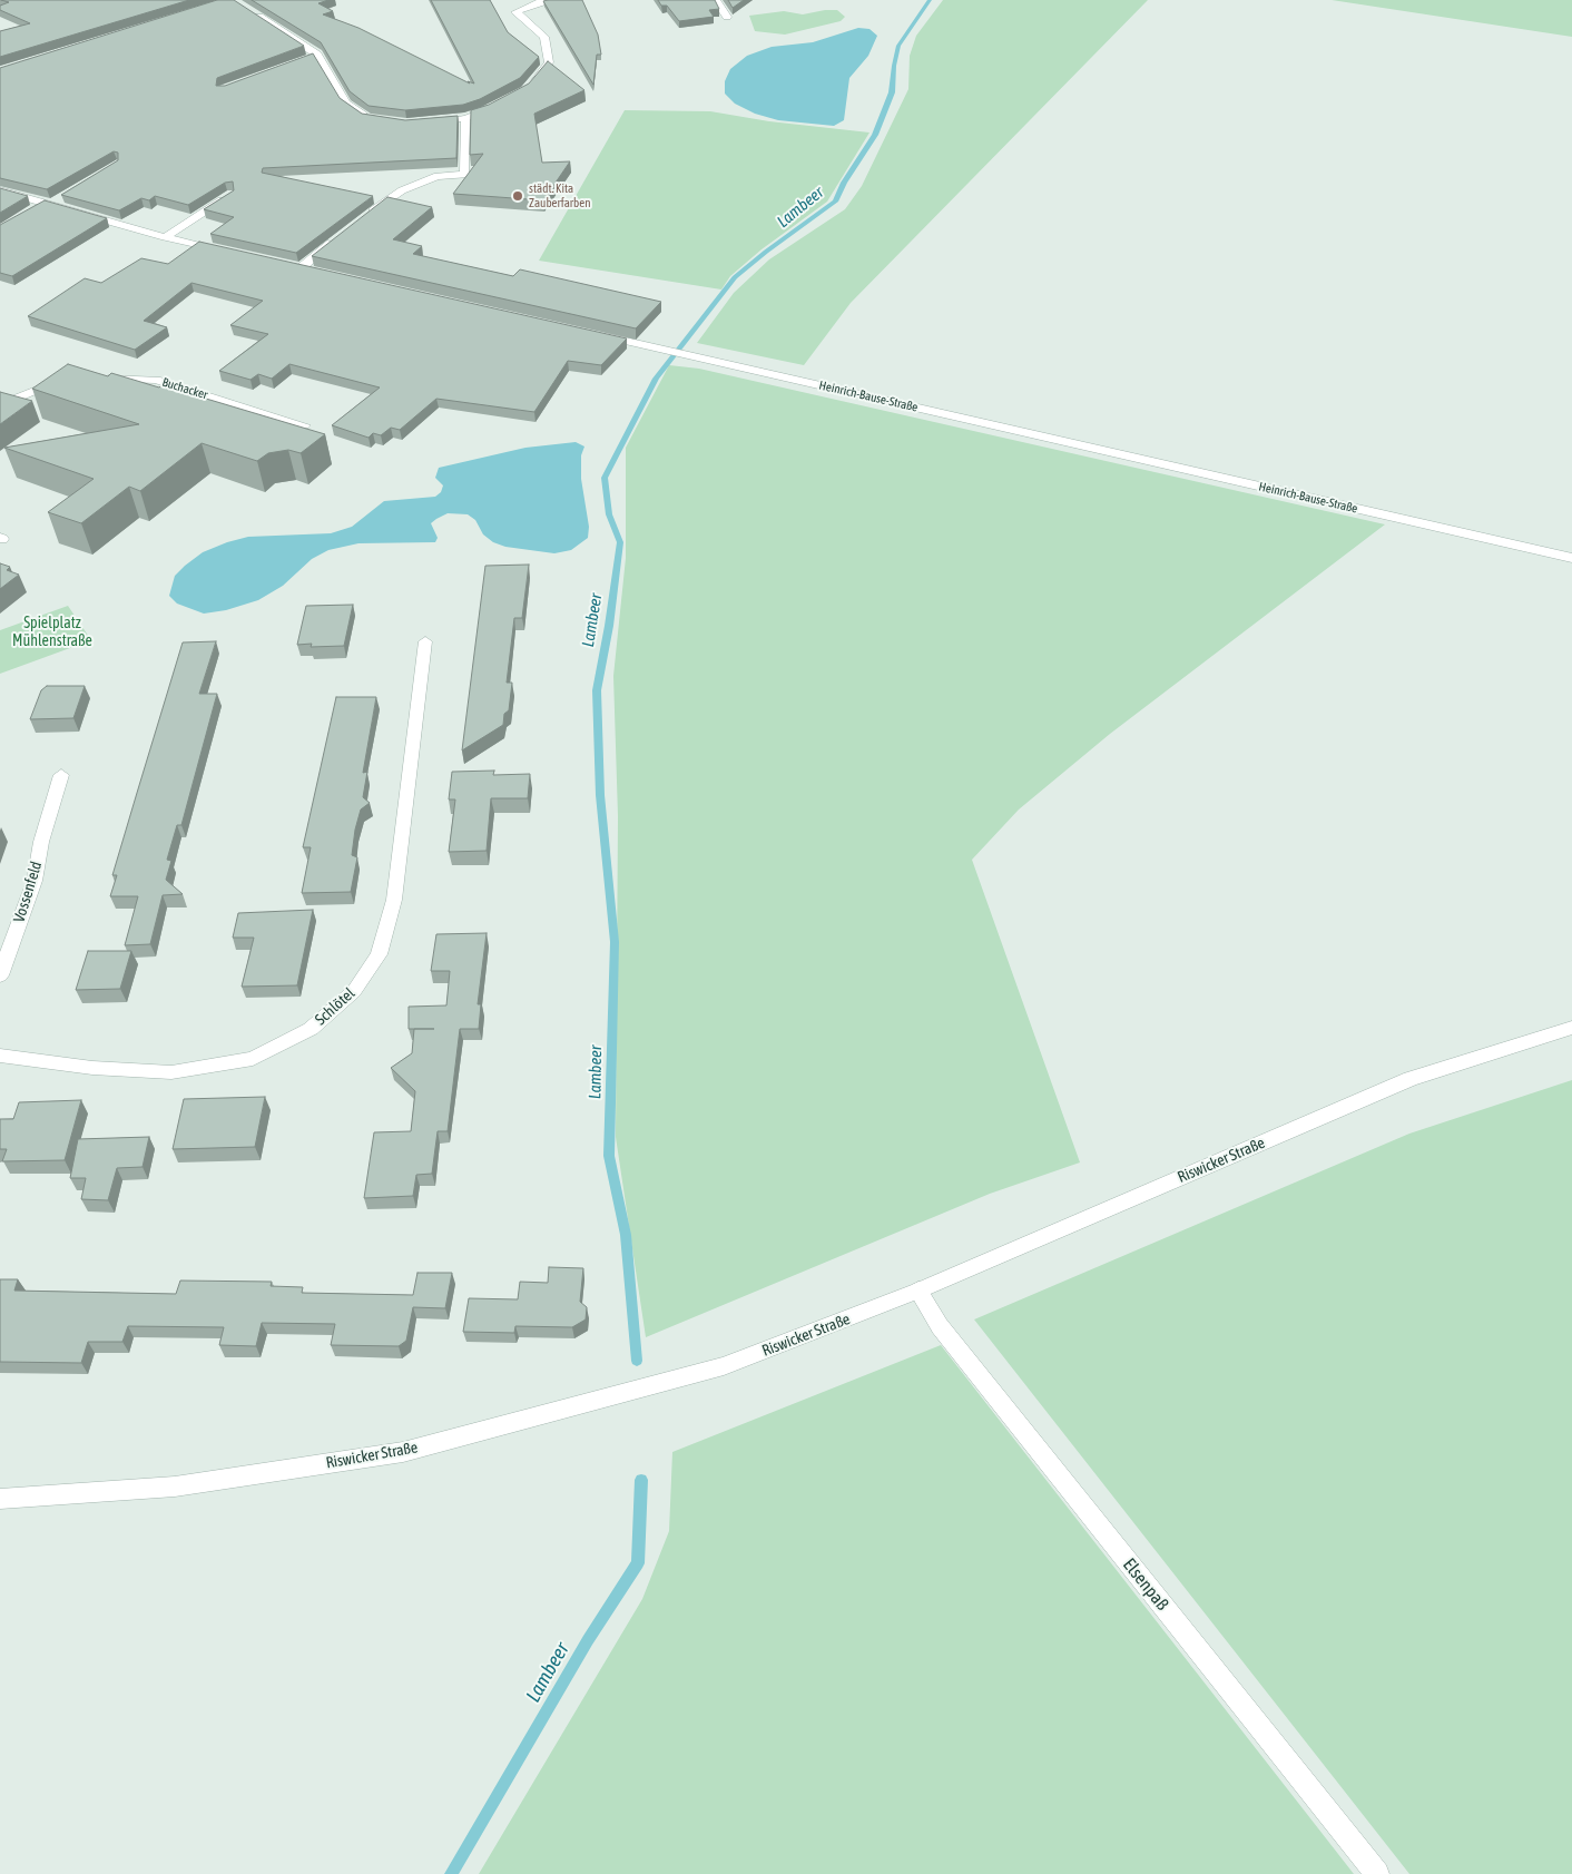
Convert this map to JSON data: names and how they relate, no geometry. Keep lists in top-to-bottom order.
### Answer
{
  "streets": {
    "street": [
      "Buchacker",
      "Heinrich-Bause-Straße",
      "Vossenfeld",
      "Schlötel",
      "Riswicker Straße",
      "Elsenpaß"
    ]
  },
  "crossings": [
    ["Riswicker Straße", "Elsenpaß"]
  ],
  "water": ["Lambeer"],
  "parks": ["Spielplatz Mühlenstraße"],
  "places": ["städt. Kita Zauberfarben"]
}
